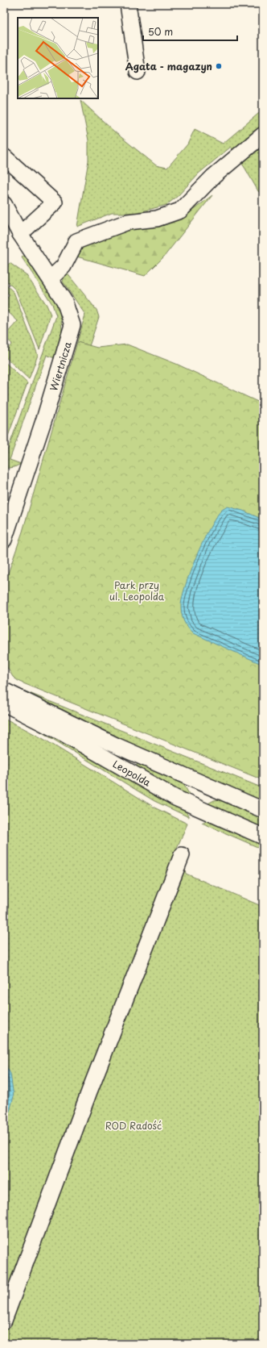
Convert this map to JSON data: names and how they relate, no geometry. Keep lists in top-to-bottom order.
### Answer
{
  "streets": {
    "street": ["Wiertnicza", "Leopolda"]
  },
  "parks": ["Park przy ul. Leopolda", "ROD Radość"],
  "places": ["Agata - magazyn"],
  "scale_bar": "50 m"
}
